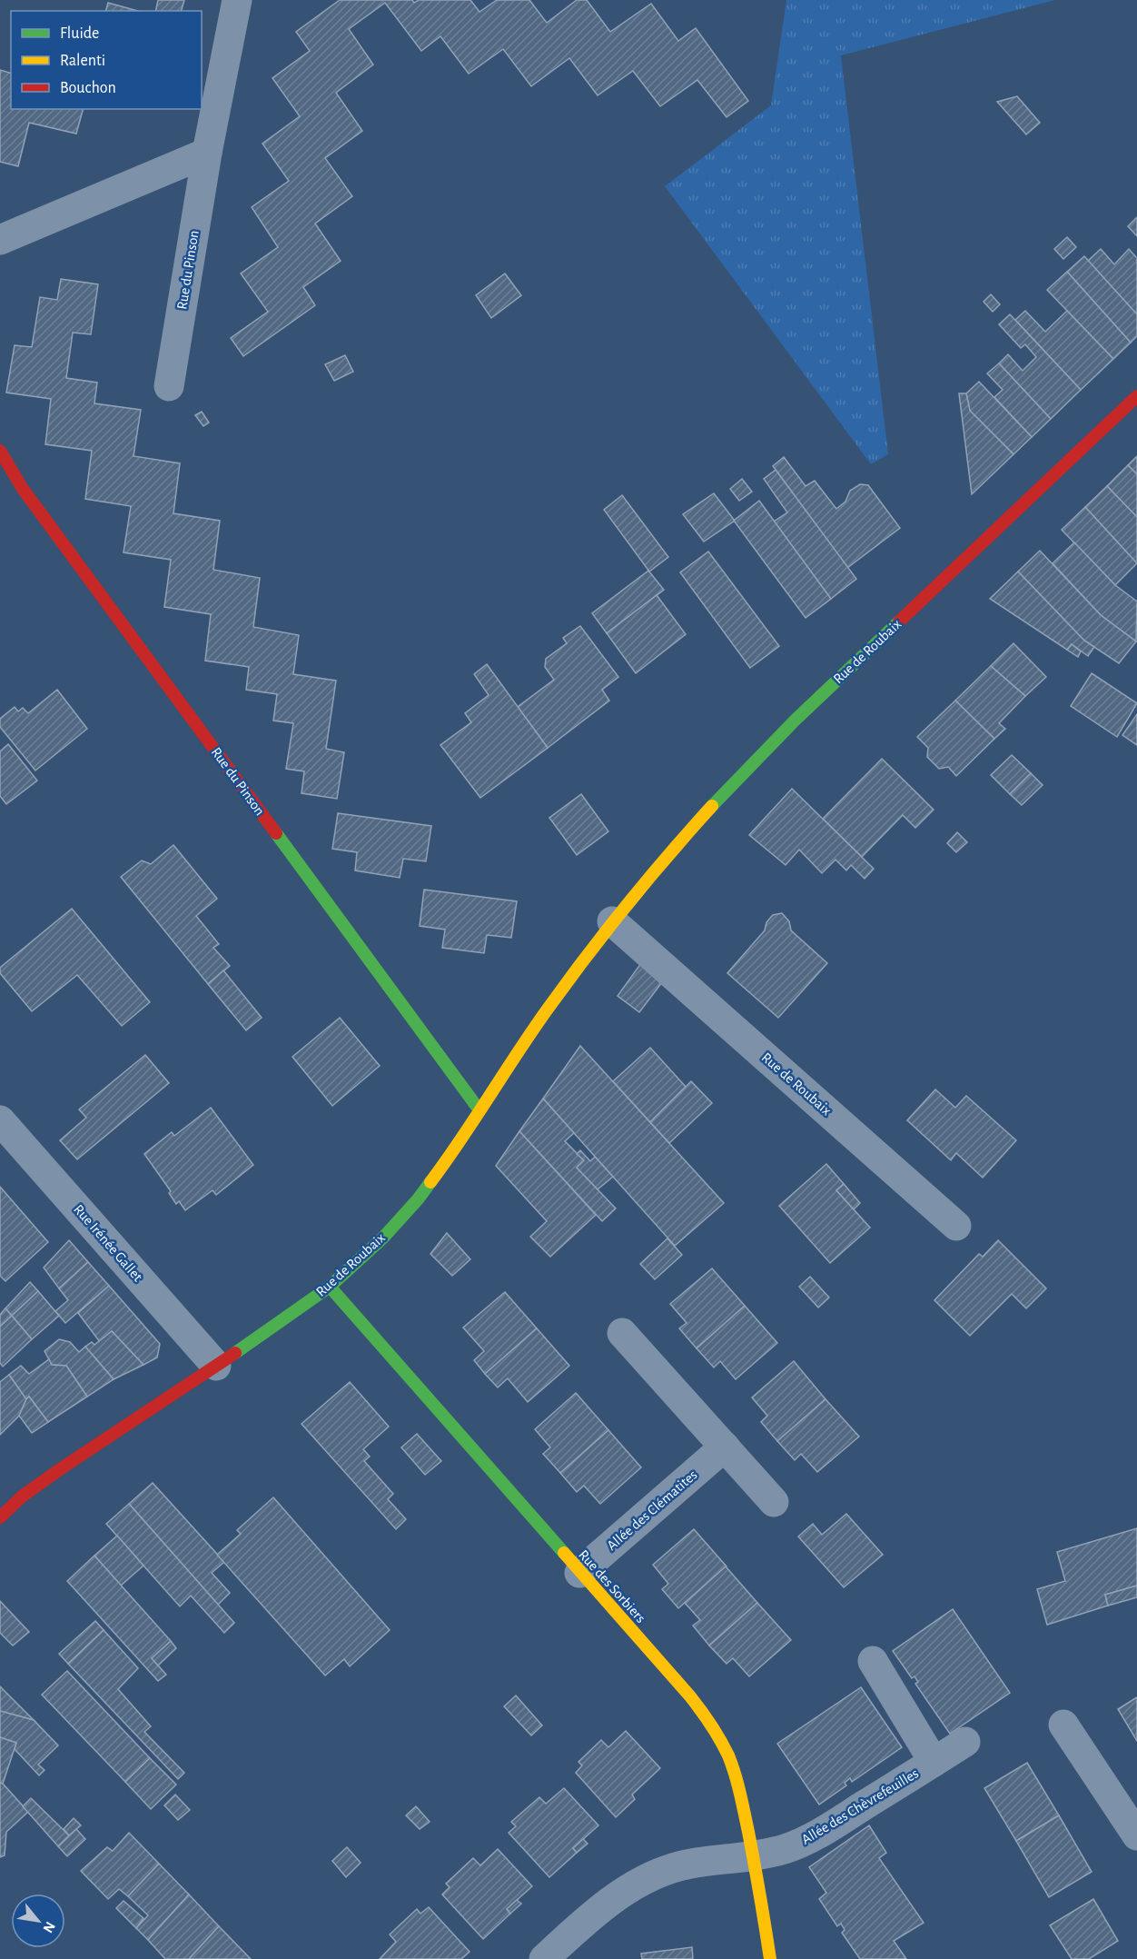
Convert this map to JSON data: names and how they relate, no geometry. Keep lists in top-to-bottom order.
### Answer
{
  "streets": {
    "street": [
      "Rue du Pinson",
      "Rue de Roubaix",
      "Rue Irénée Gallet",
      "Allée des Clématites",
      "Rue des Sorbiers",
      "Allée des Chèvrefeuilles"
    ]
  },
  "crossings": [
    ["Rue du Pinson", "Rue de Roubaix"],
    ["Rue de Roubaix", "Rue Irénée Gallet"],
    ["Rue de Roubaix", "Rue des Sorbiers"],
    ["Allée des Clématites", "Rue des Sorbiers"],
    ["Rue des Sorbiers", "Allée des Chèvrefeuilles"]
  ],
  "legend": ["Fluide", "Ralenti", "Bouchon"],
  "north": "bottom right"
}
